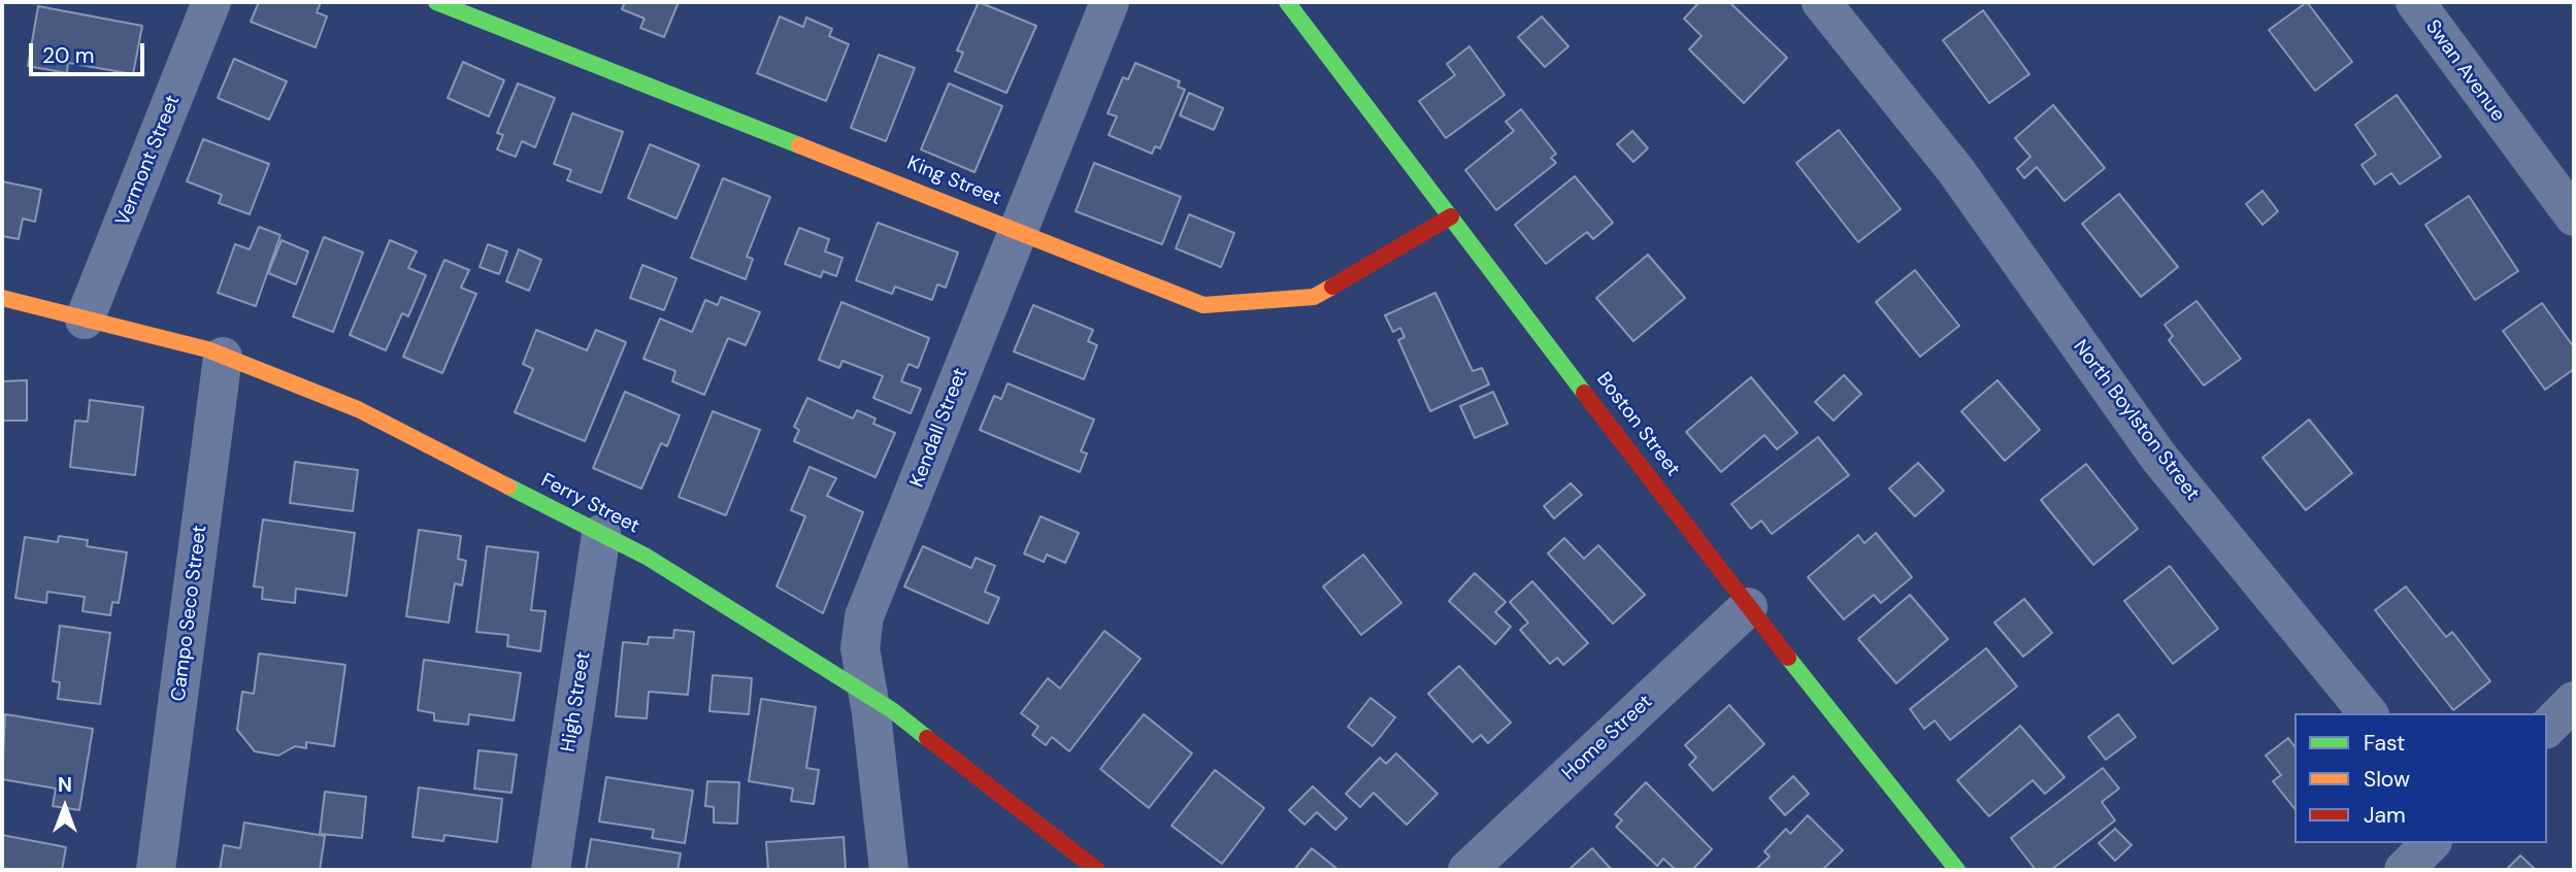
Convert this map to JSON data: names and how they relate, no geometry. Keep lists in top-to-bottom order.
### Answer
{
  "streets": {
    "street": [
      "Swan Avenue",
      "Vermont Street",
      "King Street",
      "North Boylston Street",
      "Boston Street",
      "Kendall Street",
      "Ferry Street",
      "Campo Seco Street",
      "High Street",
      "Home Street"
    ]
  },
  "crossings": [
    ["Vermont Street", "Ferry Street"],
    ["King Street", "Boston Street"],
    ["King Street", "Kendall Street"],
    ["Boston Street", "Home Street"],
    ["Kendall Street", "Ferry Street"],
    ["Ferry Street", "Campo Seco Street"],
    ["Ferry Street", "High Street"]
  ],
  "legend": ["Fast", "Slow", "Jam"],
  "scale_bar": "20 m",
  "north": "top"
}
